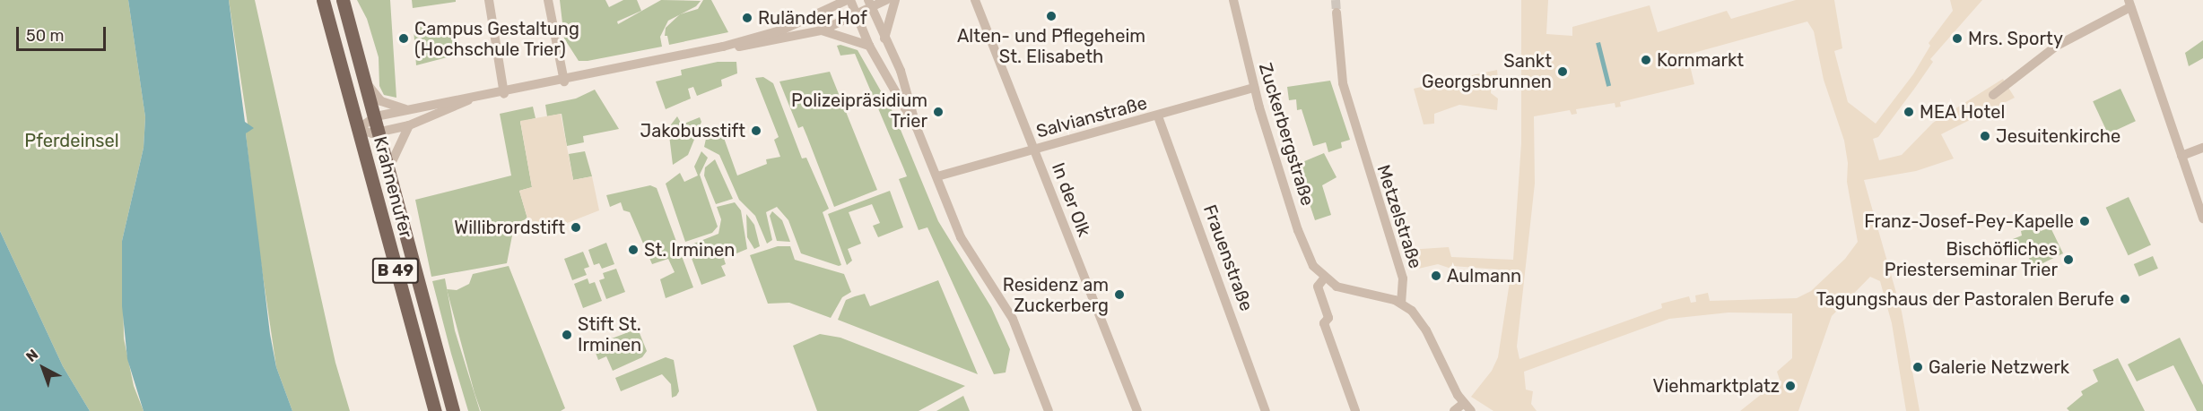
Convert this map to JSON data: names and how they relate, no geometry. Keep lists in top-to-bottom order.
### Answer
{
  "streets": {
    "main road": ["Krahnenufer", "B 49"],
    "street": [
      "Salvianstraße",
      "Zuckerbergstraße",
      "In der Olk",
      "Metzelstraße",
      "Frauenstraße"
    ]
  },
  "crossings": [
    ["Salvianstraße", "Zuckerbergstraße"],
    ["Salvianstraße", "In der Olk"],
    ["Salvianstraße", "Frauenstraße"],
    ["Krahnenufer", "B 49"]
  ],
  "parks": ["Pferdeinsel"],
  "places": [
    "Alten- und Pflegeheim St. Elisabeth",
    "Ruländer Hof",
    "Campus Gestaltung (Hochschule Trier)",
    "Mrs. Sporty",
    "Kornmarkt",
    "Sankt Georgsbrunnen",
    "Polizeipräsidium Trier",
    "MEA Hotel",
    "Jakobusstift",
    "Jesuitenkirche",
    "Franz-Josef-Pey-Kapelle",
    "Willibrordstift",
    "St. Irminen",
    "Bischöfliches Priesterseminar Trier",
    "Aulmann",
    "Residenz am Zuckerberg",
    "Tagungshaus der Pastoralen Berufe",
    "Stift St. Irminen",
    "Galerie Netzwerk",
    "Viehmarktplatz"
  ],
  "scale_bar": "50 m",
  "north": "top left"
}
